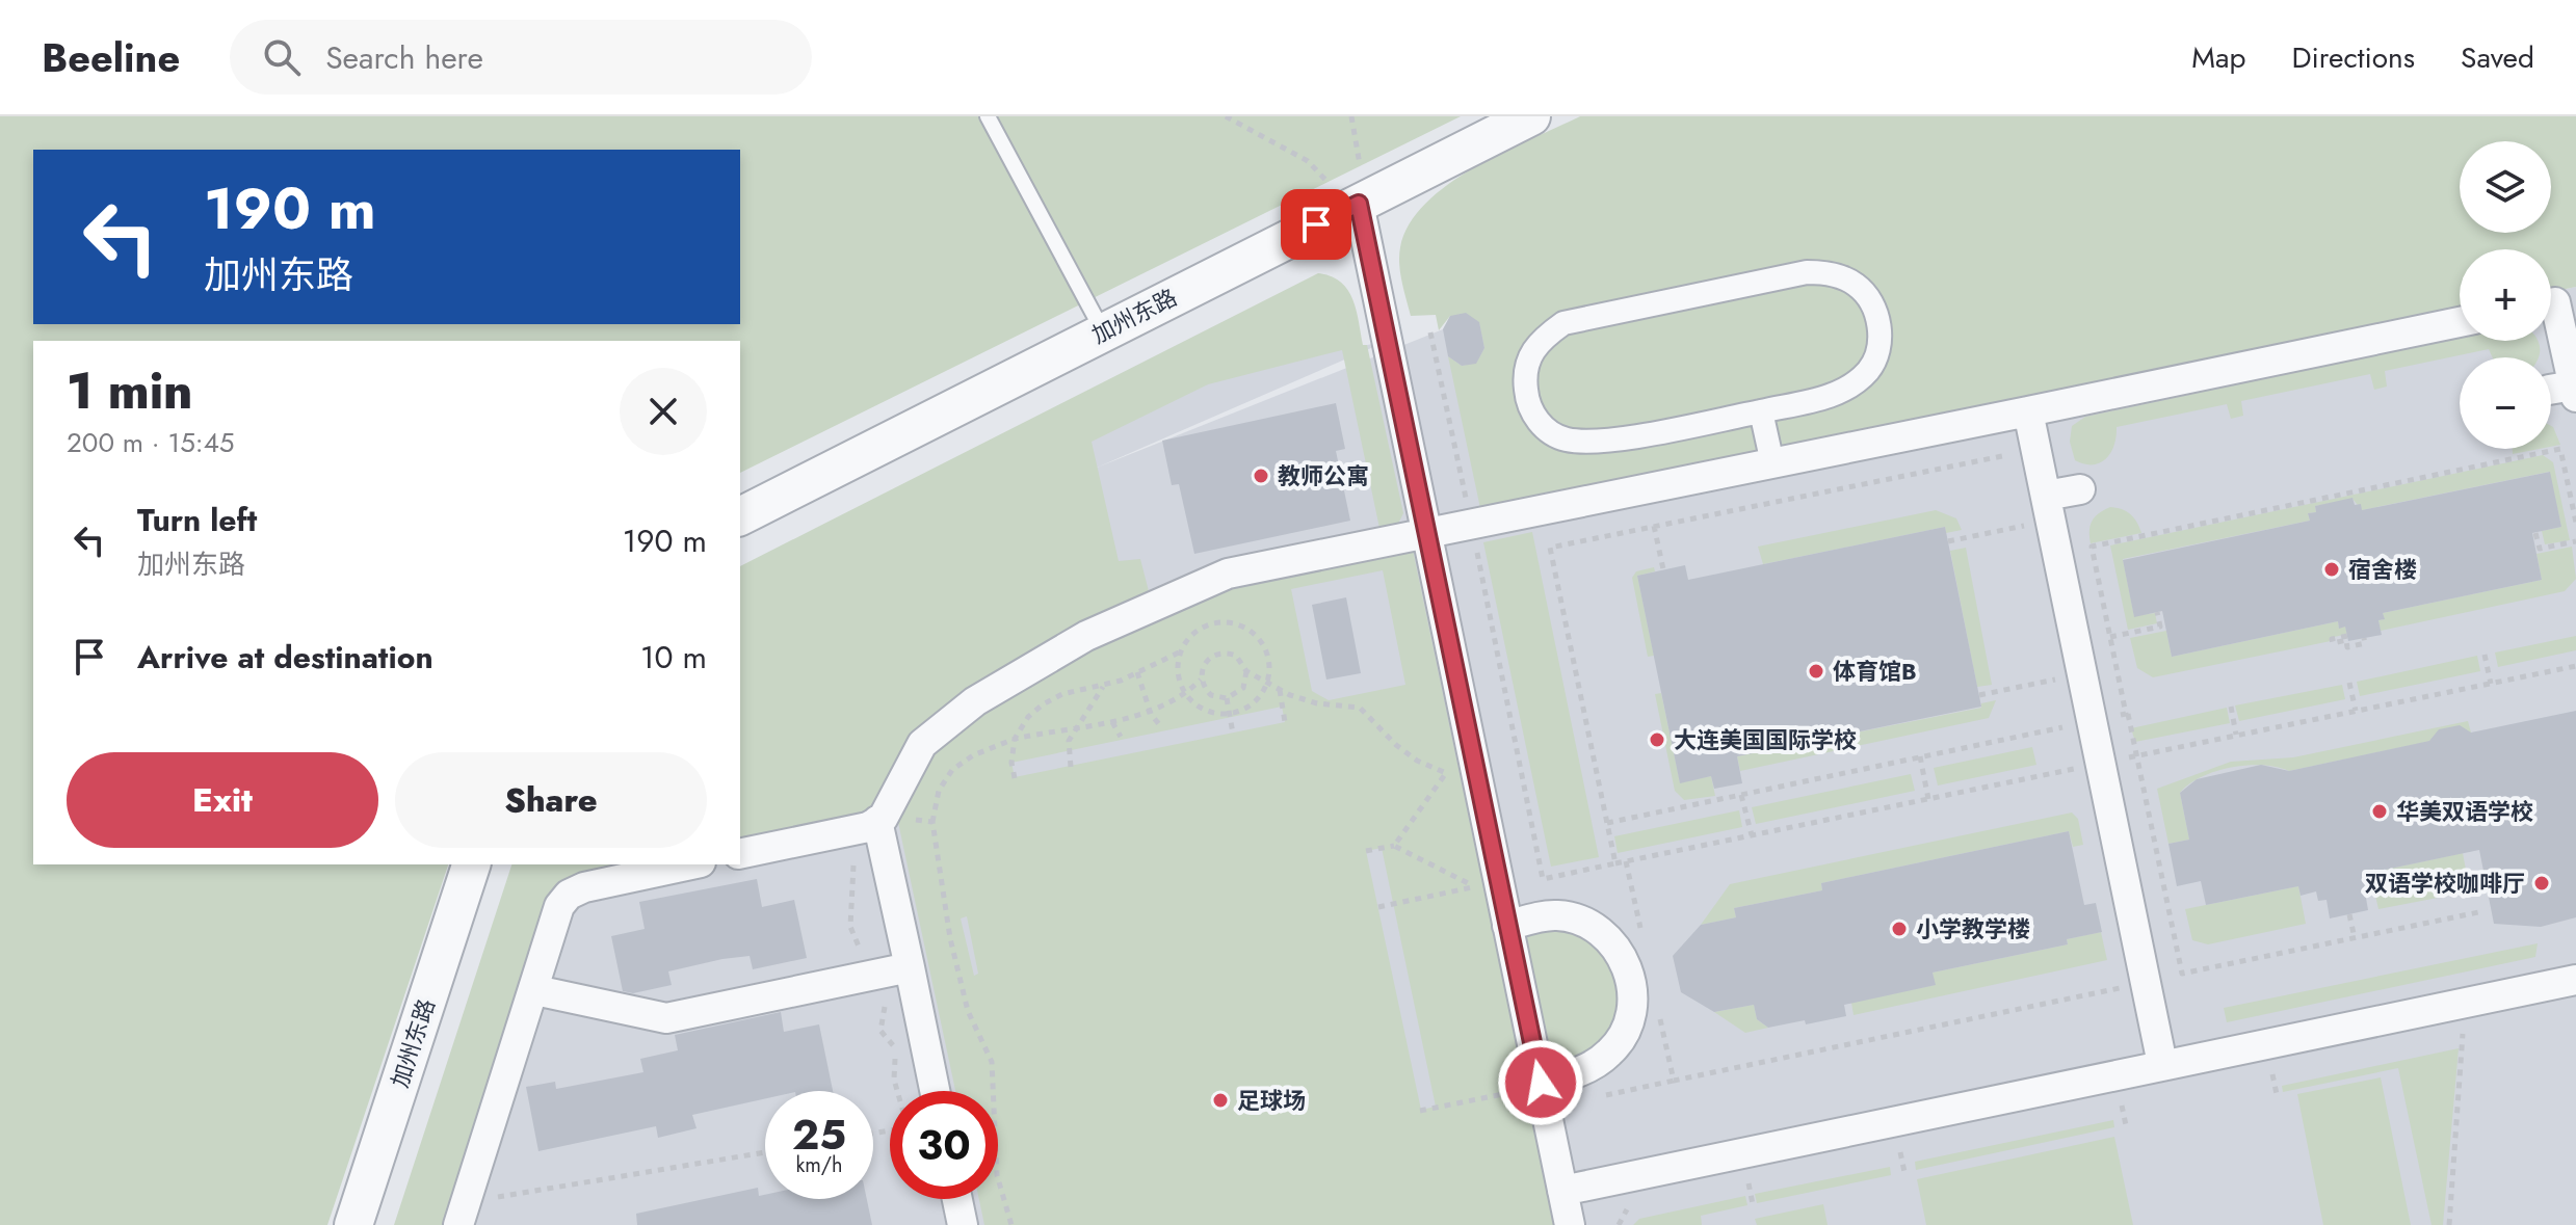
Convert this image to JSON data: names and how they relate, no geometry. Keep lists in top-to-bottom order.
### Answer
{
  "streets": {
    "street": ["加州东路"]
  },
  "places": [
    "教师公寓",
    "宿舍楼",
    "体育馆B",
    "大连美国国际学校",
    "华美双语学校",
    "双语学校咖啡厅",
    "小学教学楼",
    "足球场"
  ],
  "page": {
    "header": "Beeline",
    "search": "Search here",
    "nav": ["Map", "Directions", "Saved"],
    "map_buttons": ["+", "−"],
    "turn": ["190 m", "加州东路"],
    "heading": ["1 min", "200 m · 15:45"],
    "list": [
      {
        "name": "Turn left",
        "note": "加州东路",
        "value": "190 m"
      },
      {
        "name": "Arrive at destination",
        "value": "10 m"
      }
    ],
    "buttons": ["Exit", "Share"],
    "speed": "25 km/h",
    "limit": "30"
  }
}
